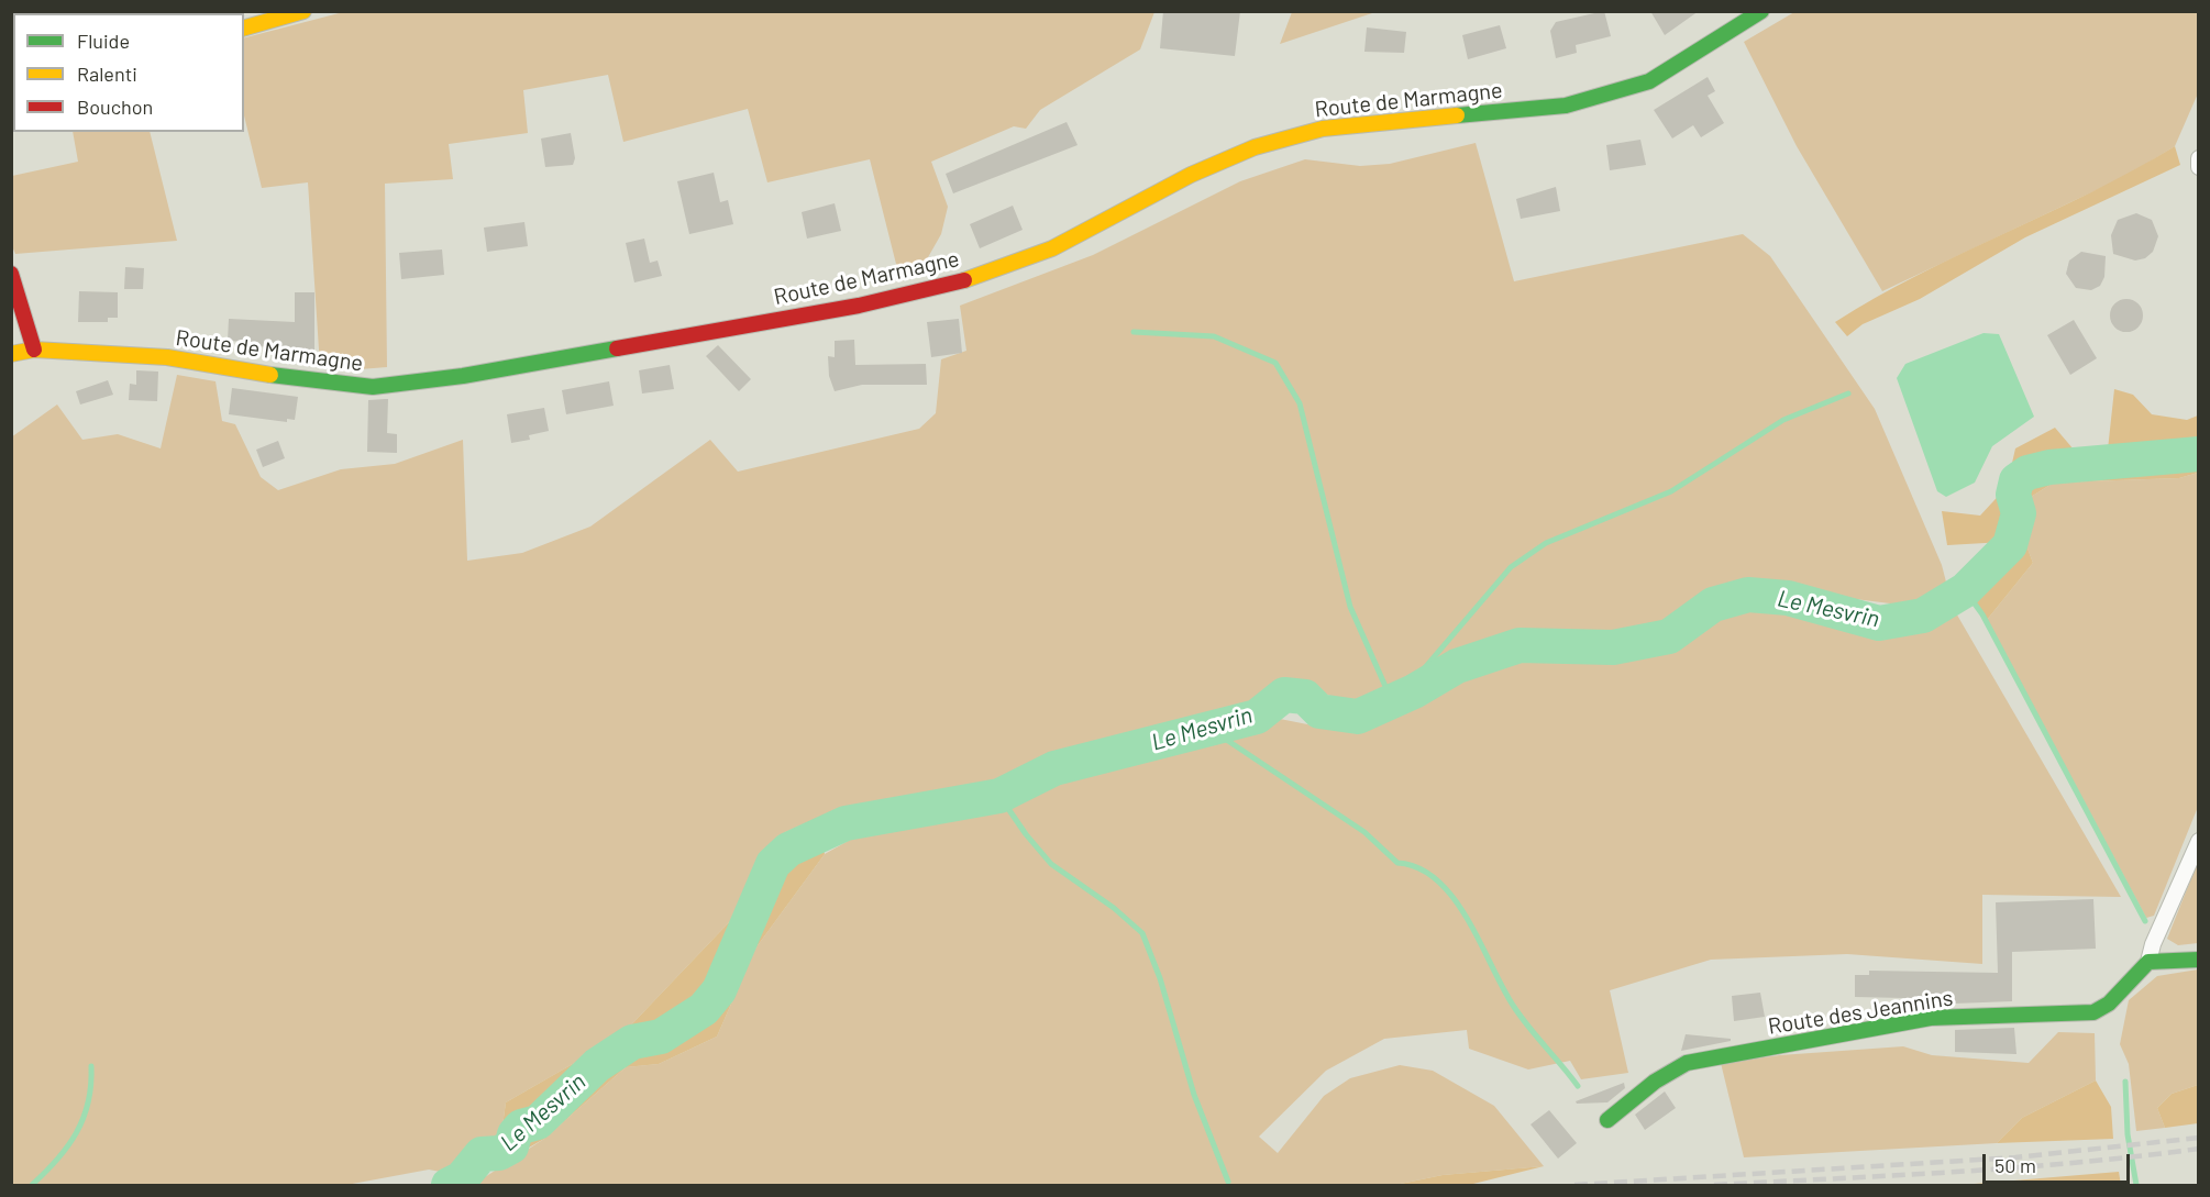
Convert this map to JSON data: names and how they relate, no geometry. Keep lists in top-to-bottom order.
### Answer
{
  "streets": {
    "main road": ["Route de Marmagne", "Route des Jeannins"]
  },
  "water": ["Le Mesvrin"],
  "legend": ["Fluide", "Ralenti", "Bouchon"],
  "scale_bar": "50 m"
}
